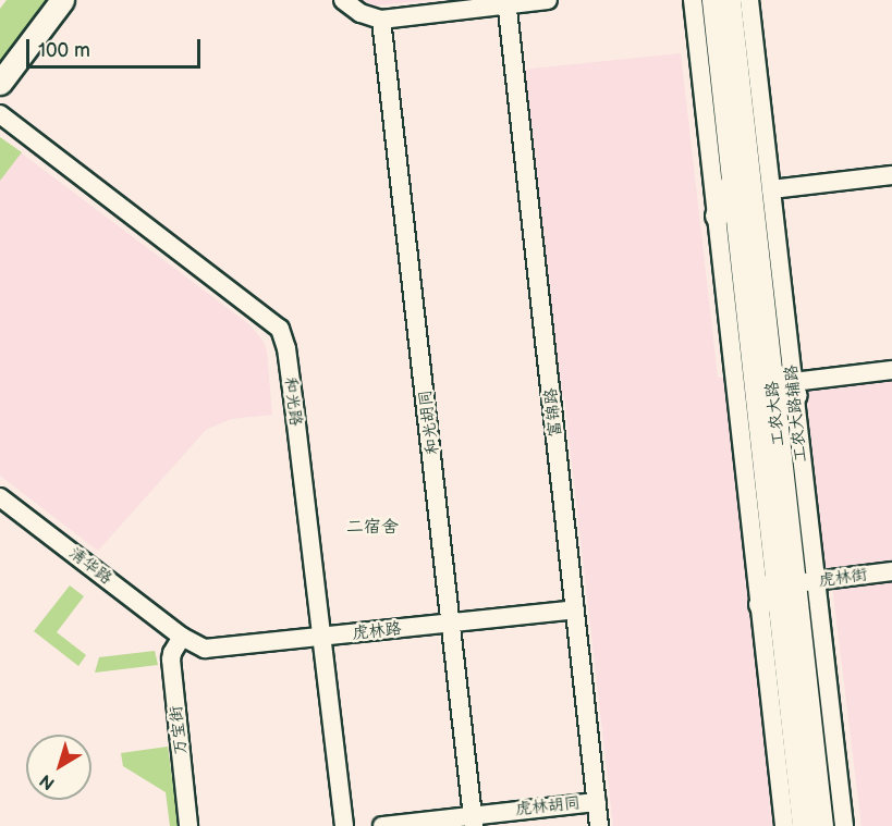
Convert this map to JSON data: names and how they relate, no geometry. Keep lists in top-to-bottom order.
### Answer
{
  "streets": {
    "main road": ["工农大路"],
    "street": [
      "和光路",
      "富锦路",
      "工农大路辅路",
      "和光胡同",
      "清华路",
      "虎林街",
      "虎林路",
      "万宝街",
      "虎林胡同"
    ]
  },
  "crossings": [
    ["和光路", "虎林路"],
    ["富锦路", "虎林路"],
    ["富锦路", "虎林胡同"],
    ["工农大路", "工农大路辅路"],
    ["工农大路", "虎林街"],
    ["工农大路辅路", "虎林街"],
    ["和光胡同", "虎林路"],
    ["和光胡同", "虎林胡同"],
    ["清华路", "虎林路"],
    ["清华路", "万宝街"],
    ["虎林路", "万宝街"]
  ],
  "districts": ["二宿舍"],
  "scale_bar": "100 m",
  "north": "bottom left"
}
